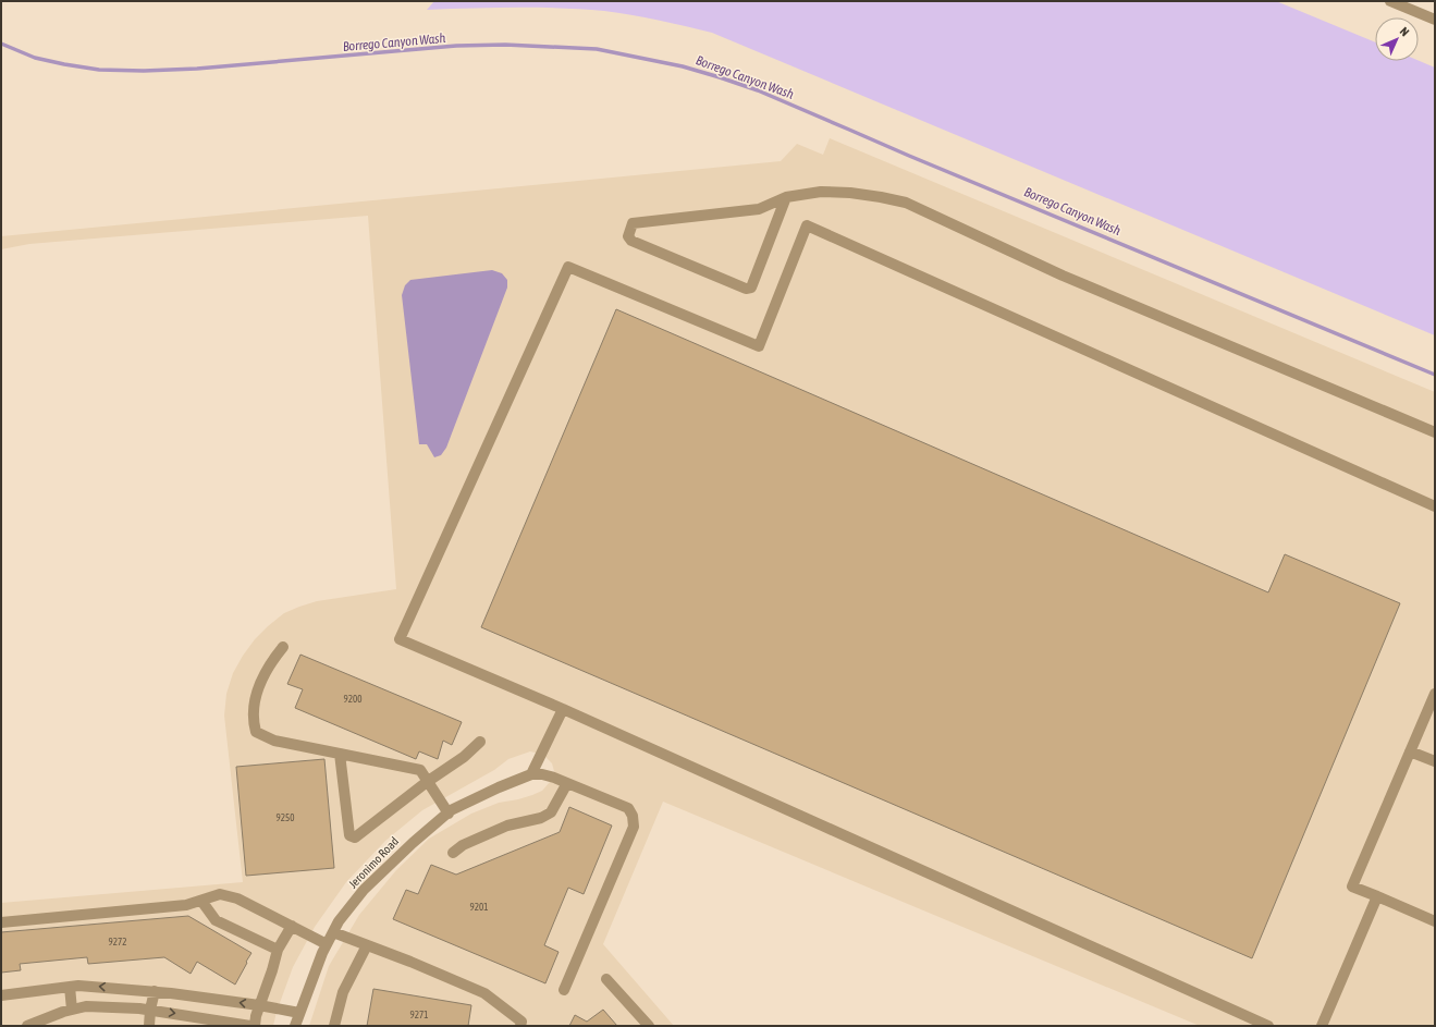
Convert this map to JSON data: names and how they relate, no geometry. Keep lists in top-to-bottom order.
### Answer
{
  "streets": {
    "street": ["Jeronimo Road"]
  },
  "water": ["Borrego Canyon Wash"],
  "house_numbers": [
    "9200",
    "9250",
    "9201",
    "9272",
    "9271"
  ],
  "north": "top right"
}
